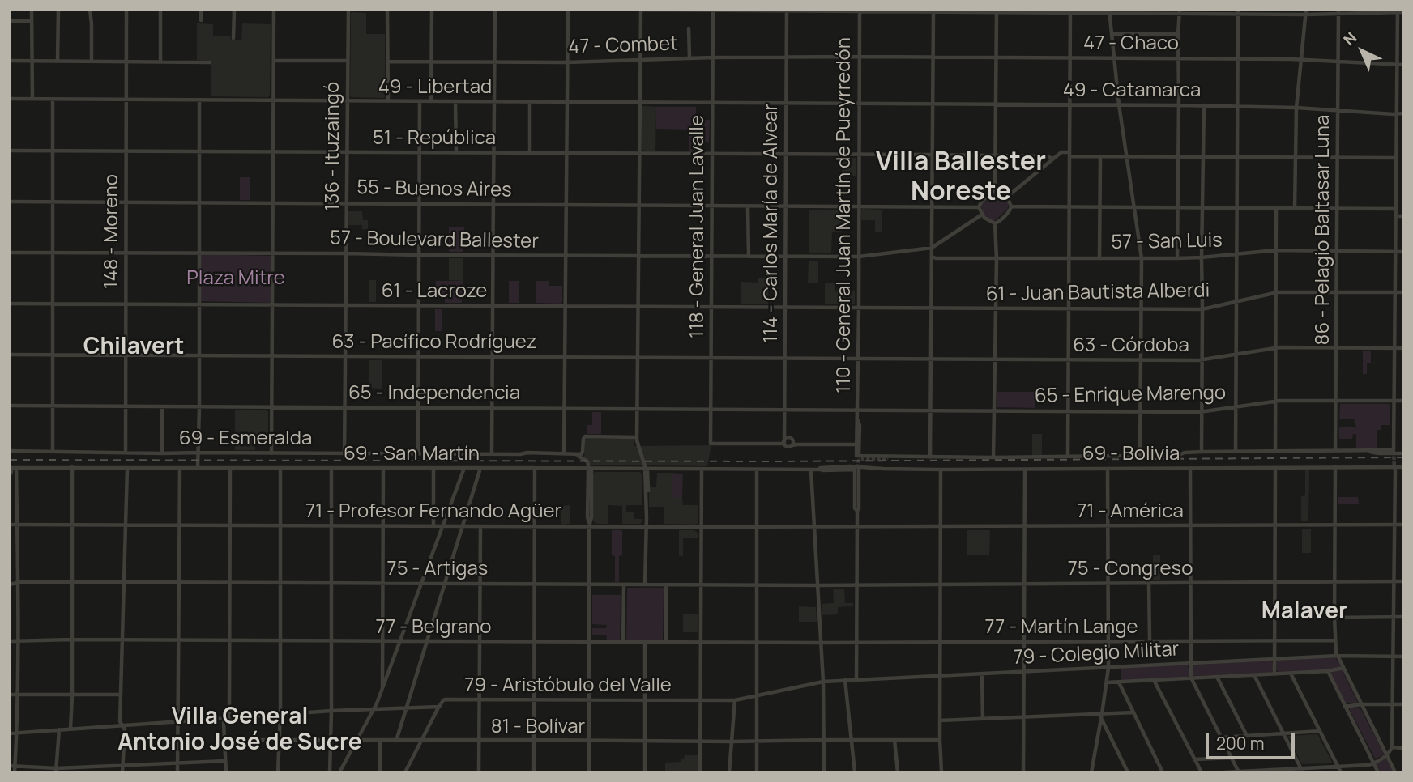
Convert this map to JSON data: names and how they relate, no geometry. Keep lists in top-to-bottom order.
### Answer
{
  "streets": {
    "street": [
      "47 - Chaco",
      "47 - Combet",
      "49 - Libertad",
      "49 - Catamarca",
      "51 - República",
      "136 - Ituzaingó",
      "55 - Buenos Aires",
      "110 - General Juan Martín de Pueyrredón",
      "114 - Carlos María de Alvear",
      "118 - General Juan Lavalle",
      "86 - Pelagio Baltasar Luna",
      "148 - Moreno",
      "57 - Boulevard Ballester",
      "57 - San Luis",
      "61 - Lacroze",
      "61 - Juan Bautista Alberdi",
      "63 - Pacífico Rodríguez",
      "63 - Córdoba",
      "65 - Independencia",
      "65 - Enrique Marengo",
      "69 - Esmeralda",
      "69 - San Martín",
      "69 - Bolivia",
      "71 - Profesor Fernando Agüer",
      "71 - América",
      "75 - Artigas",
      "75 - Congreso",
      "77 - Belgrano",
      "77 - Martín Lange",
      "79 - Colegio Militar",
      "79 - Aristóbulo del Valle",
      "81 - Bolívar"
    ]
  },
  "crossings": [
    ["47 - Chaco", "47 - Combet"],
    ["47 - Chaco", "110 - General Juan Martín de Pueyrredón"],
    ["47 - Chaco", "86 - Pelagio Baltasar Luna"],
    ["47 - Combet", "110 - General Juan Martín de Pueyrredón"],
    ["47 - Combet", "114 - Carlos María de Alvear"],
    ["47 - Combet", "118 - General Juan Lavalle"],
    ["49 - Libertad", "49 - Catamarca"],
    ["49 - Libertad", "136 - Ituzaingó"],
    ["49 - Libertad", "110 - General Juan Martín de Pueyrredón"],
    ["49 - Libertad", "114 - Carlos María de Alvear"],
    ["49 - Libertad", "118 - General Juan Lavalle"],
    ["49 - Libertad", "148 - Moreno"],
    ["49 - Catamarca", "110 - General Juan Martín de Pueyrredón"],
    ["49 - Catamarca", "86 - Pelagio Baltasar Luna"],
    ["51 - República", "136 - Ituzaingó"],
    ["51 - República", "110 - General Juan Martín de Pueyrredón"],
    ["51 - República", "114 - Carlos María de Alvear"],
    ["51 - República", "118 - General Juan Lavalle"],
    ["51 - República", "148 - Moreno"],
    ["136 - Ituzaingó", "55 - Buenos Aires"],
    ["136 - Ituzaingó", "57 - Boulevard Ballester"],
    ["136 - Ituzaingó", "61 - Lacroze"],
    ["136 - Ituzaingó", "63 - Pacífico Rodríguez"],
    ["136 - Ituzaingó", "65 - Independencia"],
    ["136 - Ituzaingó", "69 - Esmeralda"],
    ["55 - Buenos Aires", "110 - General Juan Martín de Pueyrredón"],
    ["55 - Buenos Aires", "114 - Carlos María de Alvear"],
    ["55 - Buenos Aires", "118 - General Juan Lavalle"],
    ["55 - Buenos Aires", "148 - Moreno"],
    ["110 - General Juan Martín de Pueyrredón", "57 - Boulevard Ballester"],
    ["110 - General Juan Martín de Pueyrredón", "61 - Lacroze"],
    ["110 - General Juan Martín de Pueyrredón", "61 - Juan Bautista Alberdi"],
    ["110 - General Juan Martín de Pueyrredón", "63 - Pacífico Rodríguez"],
    ["110 - General Juan Martín de Pueyrredón", "63 - Córdoba"],
    ["110 - General Juan Martín de Pueyrredón", "65 - Independencia"],
    ["110 - General Juan Martín de Pueyrredón", "65 - Enrique Marengo"],
    ["114 - Carlos María de Alvear", "118 - General Juan Lavalle"],
    ["114 - Carlos María de Alvear", "57 - Boulevard Ballester"],
    ["114 - Carlos María de Alvear", "61 - Lacroze"],
    ["114 - Carlos María de Alvear", "63 - Pacífico Rodríguez"],
    ["114 - Carlos María de Alvear", "65 - Independencia"],
    ["118 - General Juan Lavalle", "57 - Boulevard Ballester"],
    ["118 - General Juan Lavalle", "61 - Lacroze"],
    ["118 - General Juan Lavalle", "63 - Pacífico Rodríguez"],
    ["118 - General Juan Lavalle", "65 - Independencia"],
    ["86 - Pelagio Baltasar Luna", "57 - San Luis"],
    ["86 - Pelagio Baltasar Luna", "61 - Juan Bautista Alberdi"],
    ["86 - Pelagio Baltasar Luna", "63 - Córdoba"],
    ["86 - Pelagio Baltasar Luna", "65 - Enrique Marengo"],
    ["148 - Moreno", "57 - Boulevard Ballester"],
    ["148 - Moreno", "61 - Lacroze"],
    ["148 - Moreno", "63 - Pacífico Rodríguez"],
    ["148 - Moreno", "65 - Independencia"],
    ["148 - Moreno", "69 - Esmeralda"],
    ["61 - Lacroze", "61 - Juan Bautista Alberdi"],
    ["63 - Pacífico Rodríguez", "63 - Córdoba"],
    ["65 - Independencia", "65 - Enrique Marengo"],
    ["69 - San Martín", "69 - Bolivia"],
    ["71 - Profesor Fernando Agüer", "71 - América"],
    ["75 - Artigas", "75 - Congreso"],
    ["77 - Belgrano", "77 - Martín Lange"],
    ["79 - Colegio Militar", "79 - Aristóbulo del Valle"]
  ],
  "districts": [
    "Villa Ballester Noreste",
    "Chilavert",
    "Malaver",
    "Villa General Antonio José de Sucre"
  ],
  "parks": ["Plaza Mitre"],
  "scale_bar": "200 m",
  "north": "top left"
}
